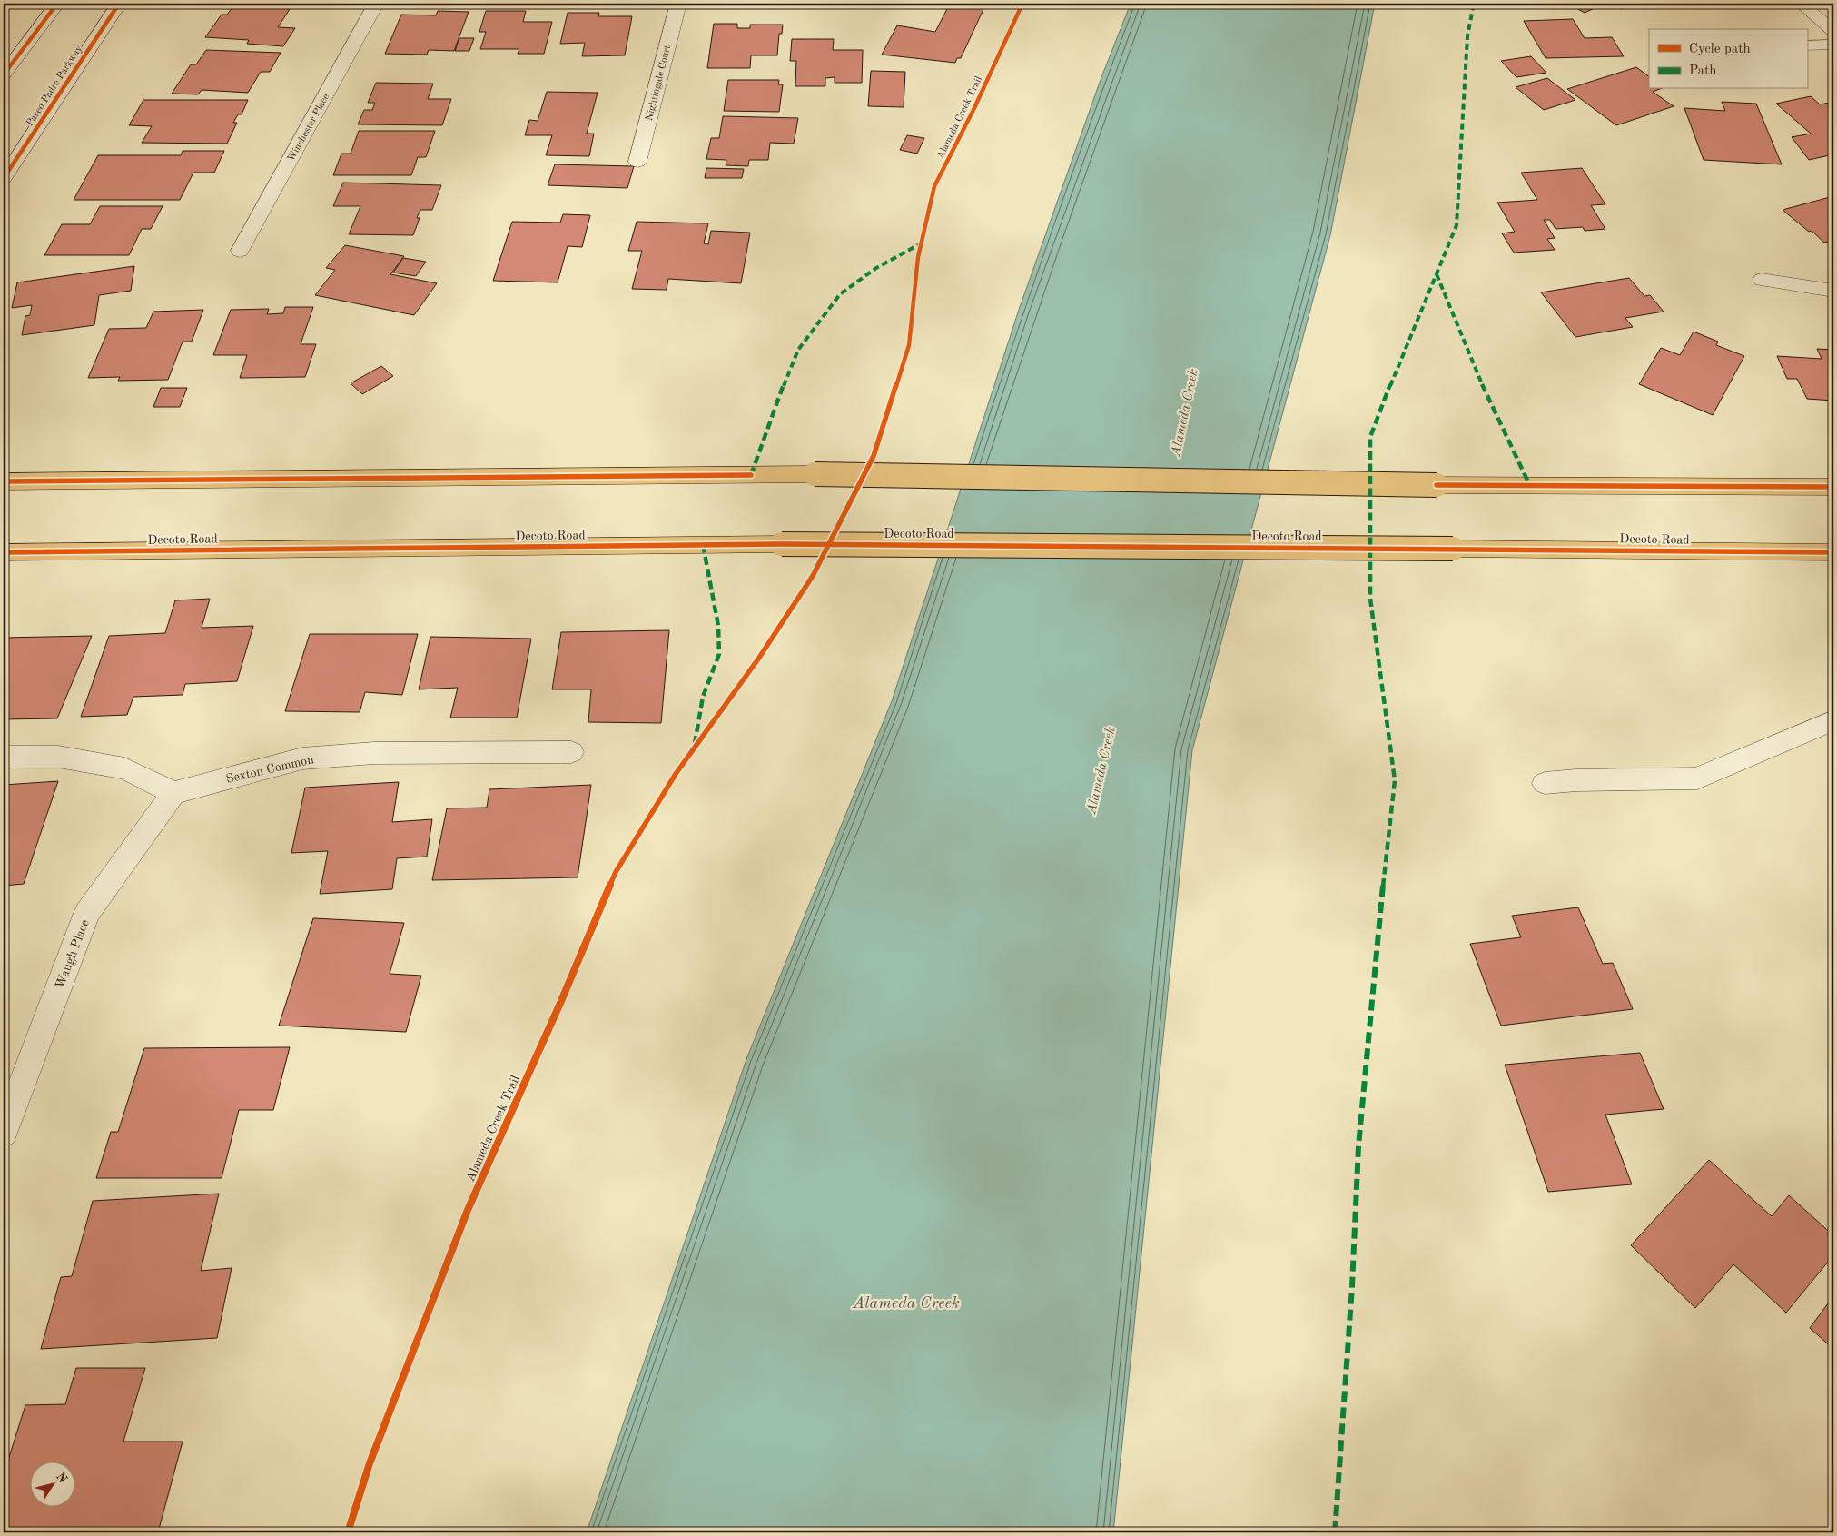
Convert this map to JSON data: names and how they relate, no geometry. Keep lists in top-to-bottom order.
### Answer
{
  "streets": {
    "main road": ["Decoto Road"],
    "street": [
      "Nightingale Court",
      "Paseo Padre Parkway",
      "Winchester Place",
      "Sexton Common",
      "Waugh Place"
    ],
    "cycle path": ["Alameda Creek Trail"]
  },
  "crossings": [
    ["Sexton Common", "Waugh Place"]
  ],
  "water": ["Alameda Creek"],
  "legend": ["Cycle path", "Path"],
  "north": "top right"
}
